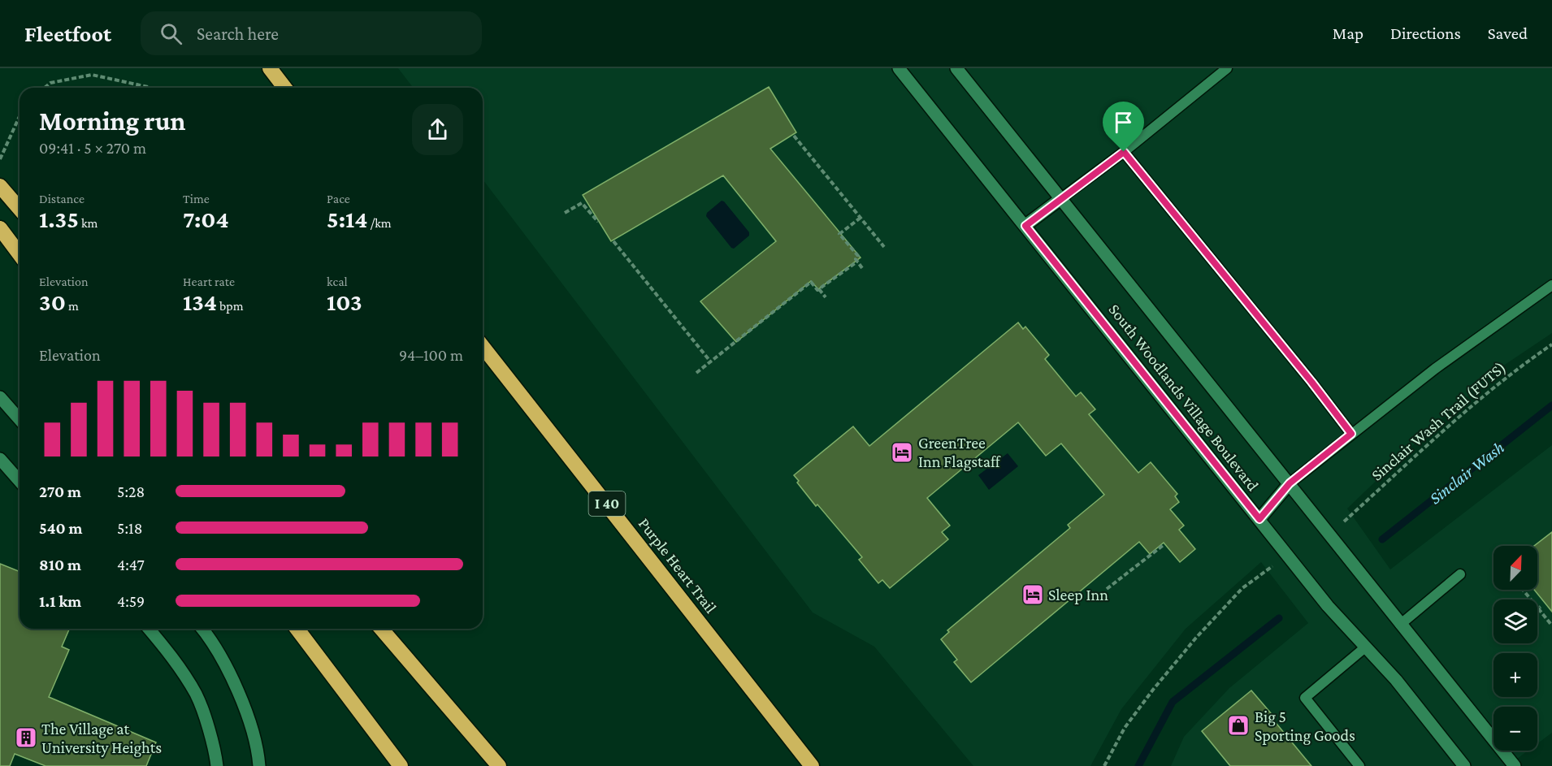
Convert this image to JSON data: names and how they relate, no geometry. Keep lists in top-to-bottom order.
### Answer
{
  "streets": {
    "highway": ["I 40", "Purple Heart Trail"],
    "street": ["South Woodlands Village Boulevard"],
    "path": ["Sinclair Wash Trail (FUTS)"]
  },
  "water": ["Sinclair Wash"],
  "places": {
    "hotel": ["GreenTree Inn Flagstaff", "Sleep Inn"],
    "shop": ["Big 5 Sporting Goods"],
    "building": ["The Village at University Heights"]
  },
  "north": "top right",
  "page": {
    "header": "Fleetfoot",
    "search": "Search here",
    "nav": ["Map", "Directions", "Saved"],
    "heading": ["Morning run", "09:41 · 5 × 270 m"],
    "stats": [
      ["Distance", "1.35 km"],
      ["Time", "7:04"],
      ["Pace", "5:14 /km"],
      ["Elevation", "30 m"],
      ["Heart rate", "134 bpm"],
      ["kcal", "103"]
    ],
    "chart": ["Elevation", "94–100 m"],
    "list": [
      {
        "name": "270 m",
        "note": "5:28"
      },
      {
        "name": "540 m",
        "note": "5:18"
      },
      {
        "name": "810 m",
        "note": "4:47"
      },
      {
        "name": "1.1 km",
        "note": "4:59"
      }
    ],
    "map_buttons": ["+", "−"]
  }
}
